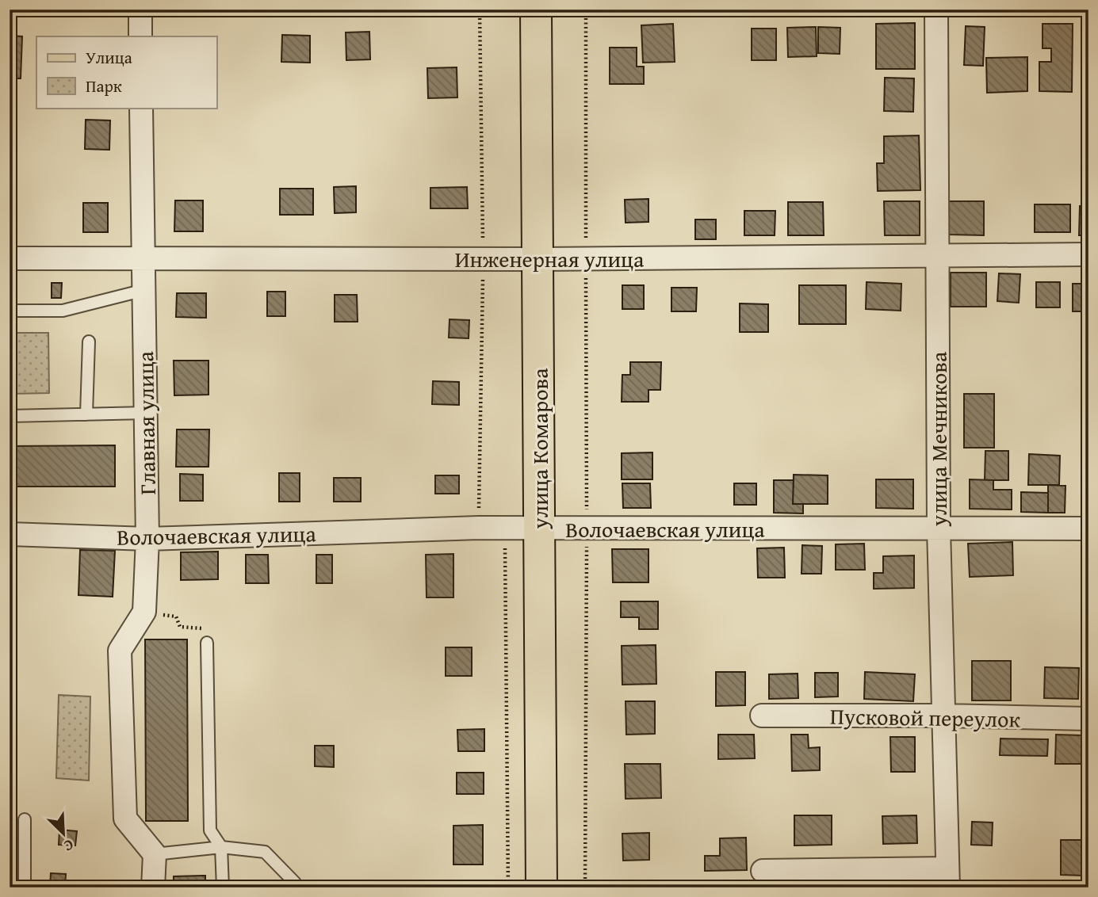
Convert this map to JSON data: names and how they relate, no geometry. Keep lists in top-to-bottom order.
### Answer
{
  "streets": {
    "main road": ["улица Комарова"],
    "street": [
      "Инженерная улица",
      "Главная улица",
      "улица Мечникова",
      "Волочаевская улица",
      "Пусковой переулок"
    ]
  },
  "crossings": [
    ["Инженерная улица", "Главная улица"],
    ["Инженерная улица", "улица Мечникова"],
    ["Инженерная улица", "улица Комарова"],
    ["Главная улица", "Волочаевская улица"],
    ["улица Мечникова", "Волочаевская улица"],
    ["улица Мечникова", "Пусковой переулок"],
    ["улица Комарова", "Волочаевская улица"]
  ],
  "legend": ["Улица", "Парк"],
  "north": "bottom right"
}
